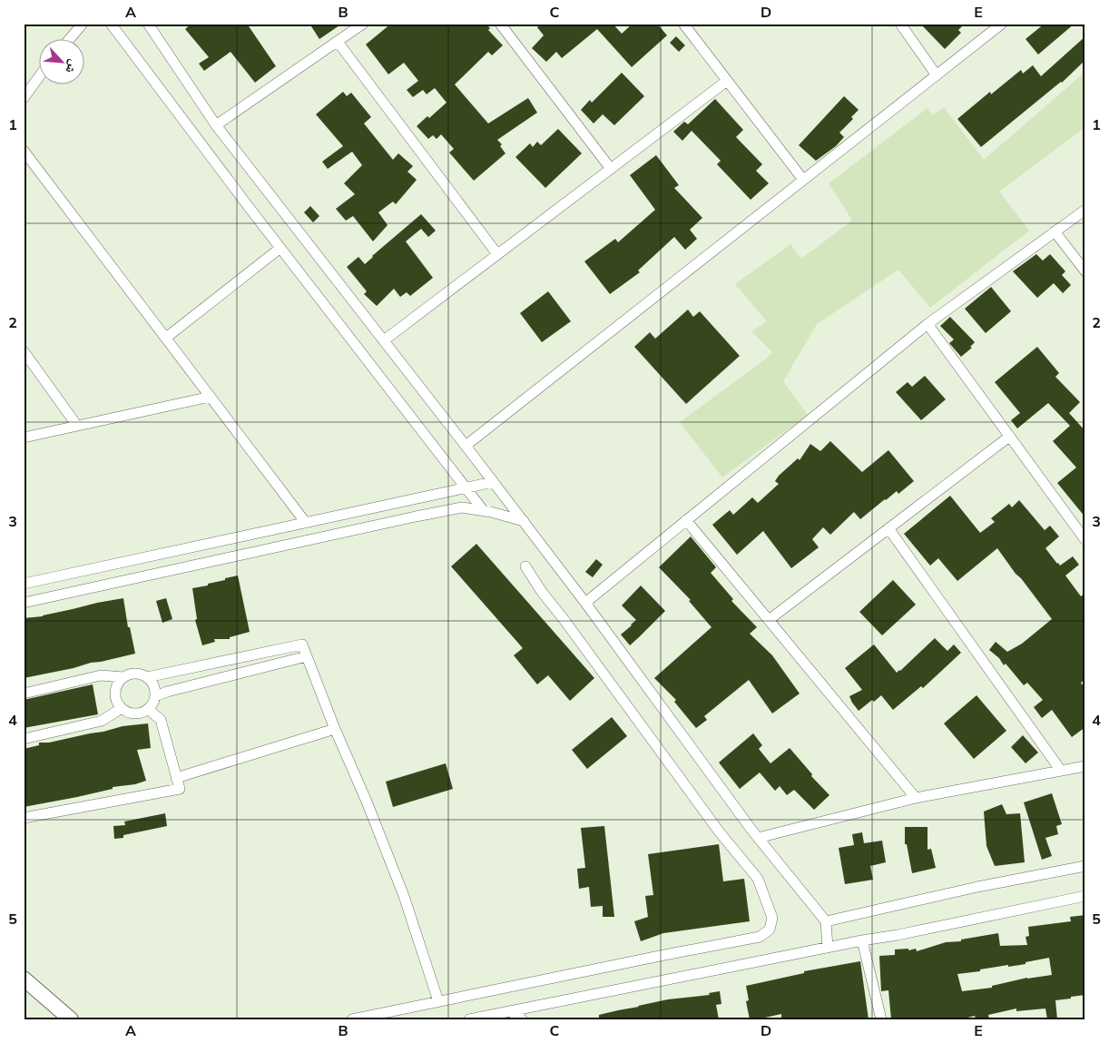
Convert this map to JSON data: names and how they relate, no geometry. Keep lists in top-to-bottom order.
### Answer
{
  "north": "bottom right",
  "grid": {
    "columns": [
      "A",
      "B",
      "C",
      "D",
      "E"
    ],
    "rows": [
      "1",
      "2",
      "3",
      "4",
      "5"
    ]
  }
}
